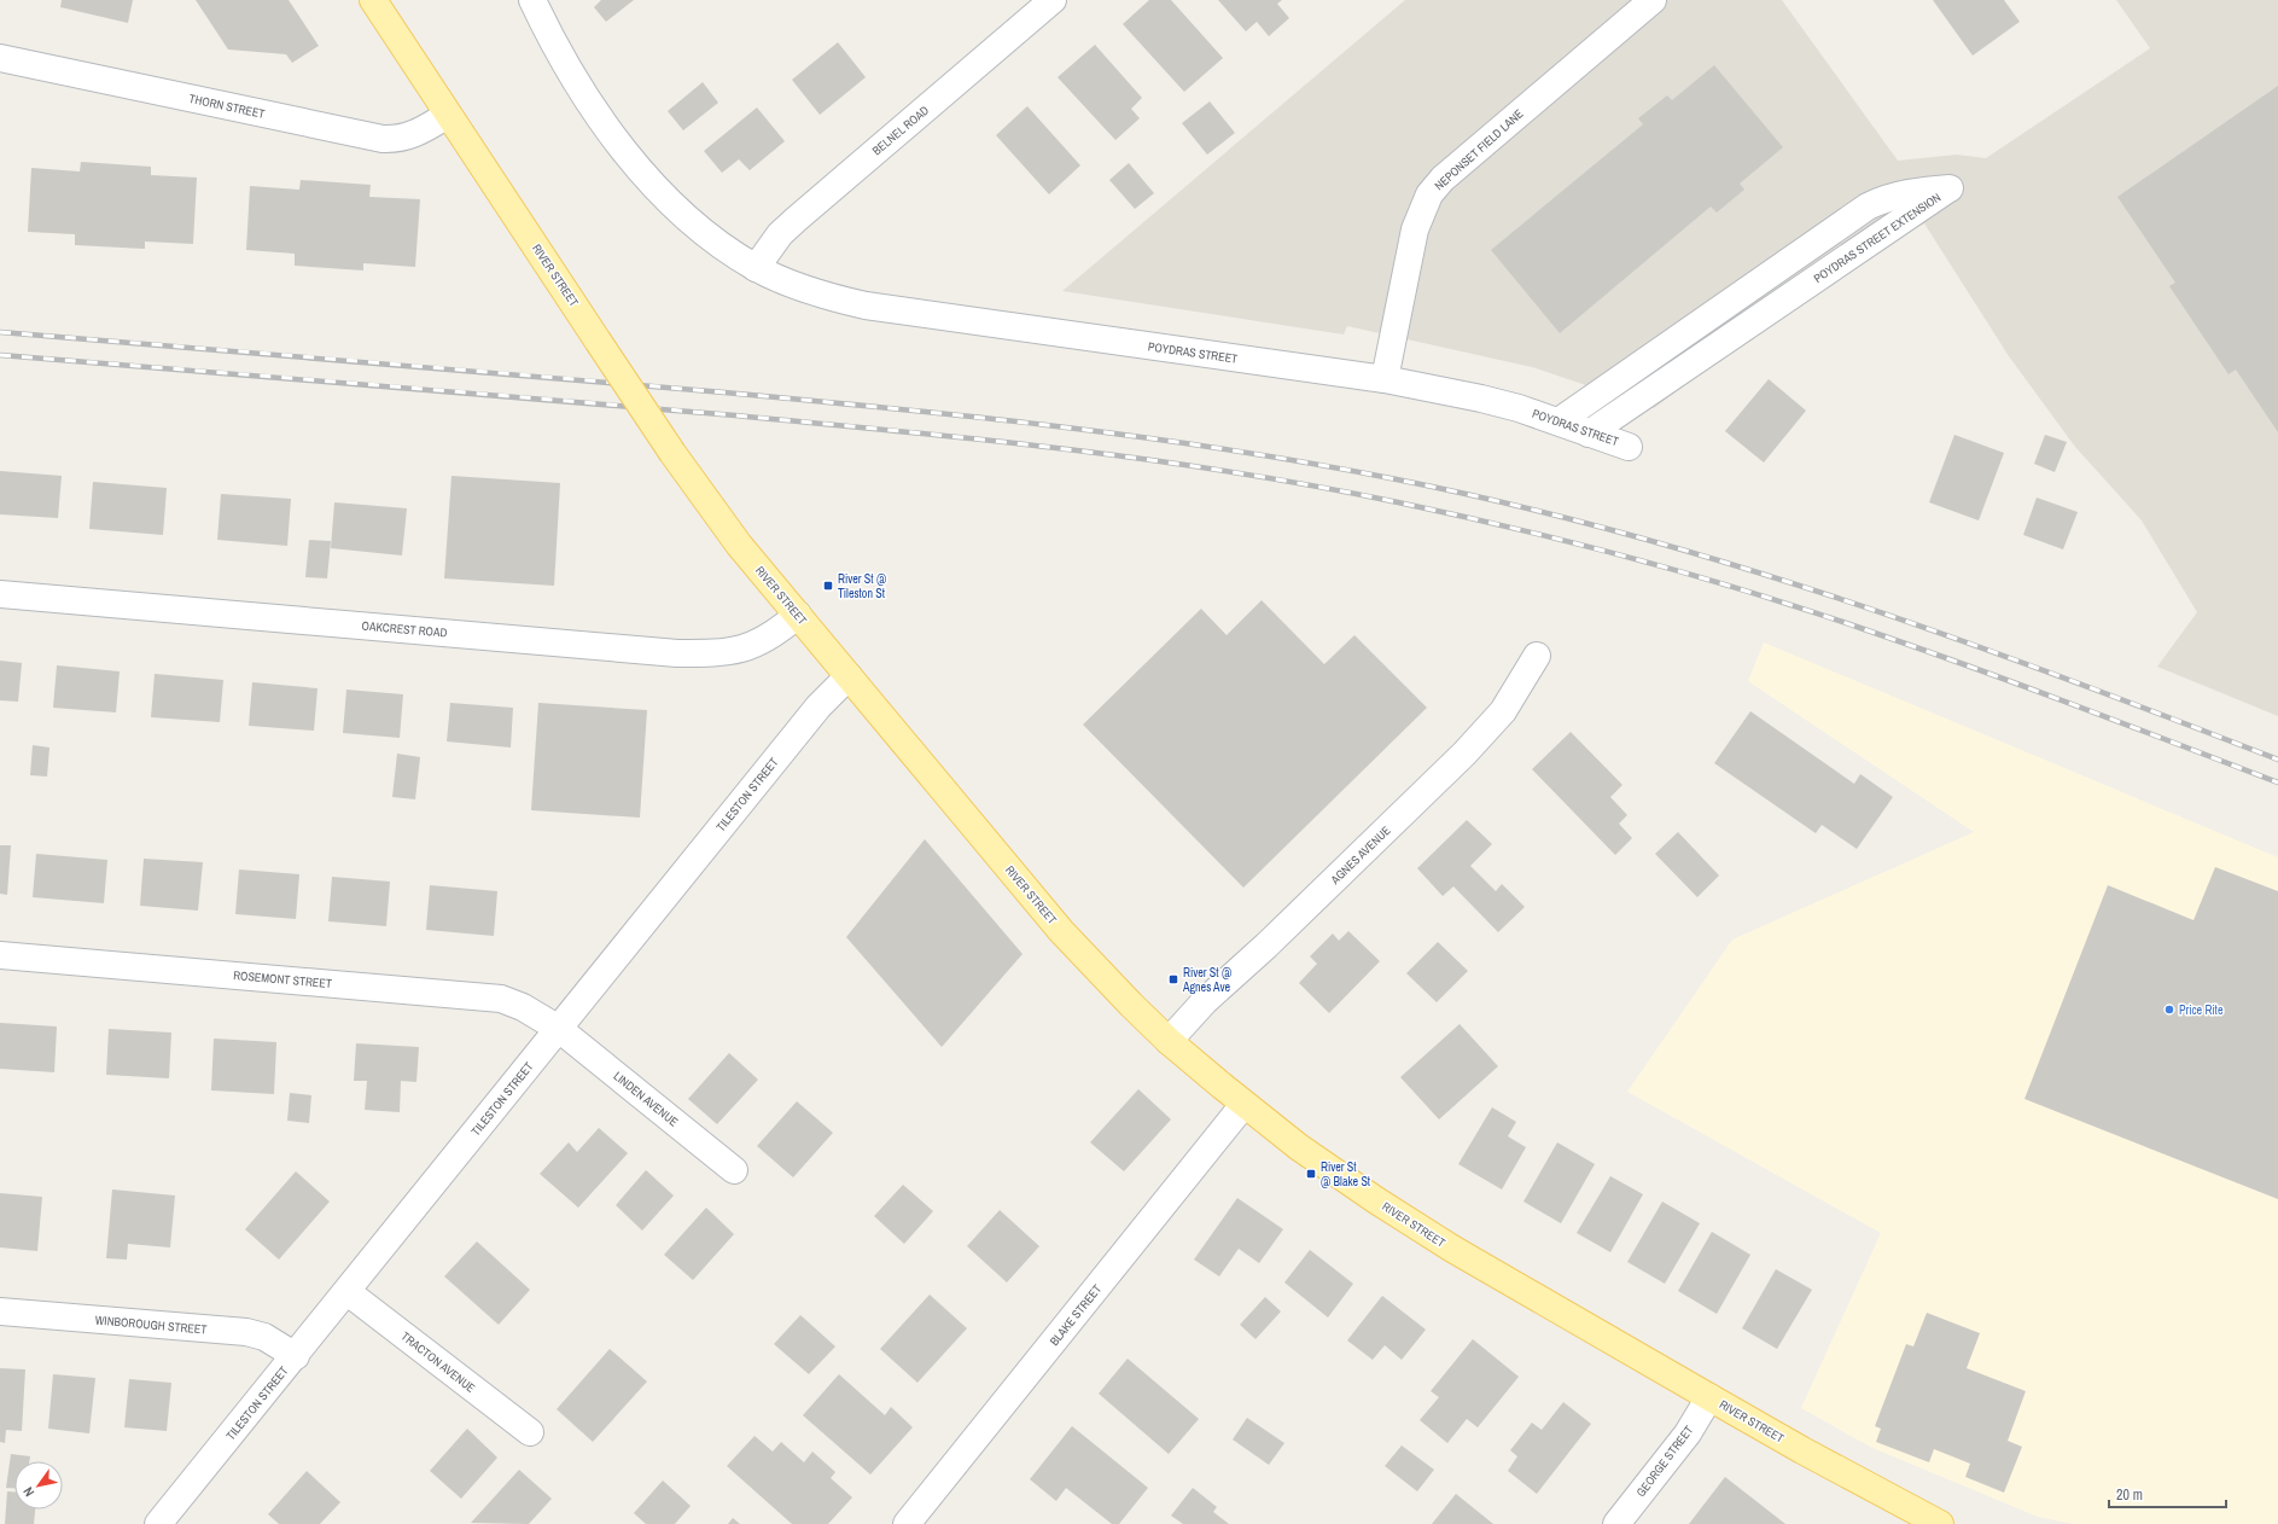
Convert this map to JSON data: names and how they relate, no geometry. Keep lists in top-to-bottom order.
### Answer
{
  "streets": {
    "main road": ["RIVER STREET"],
    "street": [
      "THORN STREET",
      "BELNEL ROAD",
      "NEPONSET FIELD LANE",
      "POYDRAS STREET EXTENSION",
      "POYDRAS STREET",
      "OAKCREST ROAD",
      "TILESTON STREET",
      "AGNES AVENUE",
      "ROSEMONT STREET",
      "LINDEN AVENUE",
      "BLAKE STREET",
      "WINBOROUGH STREET",
      "TRACTON AVENUE",
      "GEORGE STREET"
    ]
  },
  "crossings": [
    ["THORN STREET", "RIVER STREET"],
    ["BELNEL ROAD", "POYDRAS STREET"],
    ["NEPONSET FIELD LANE", "POYDRAS STREET"],
    ["POYDRAS STREET EXTENSION", "POYDRAS STREET"],
    ["RIVER STREET", "OAKCREST ROAD"],
    ["RIVER STREET", "TILESTON STREET"],
    ["RIVER STREET", "AGNES AVENUE"],
    ["RIVER STREET", "BLAKE STREET"],
    ["RIVER STREET", "GEORGE STREET"],
    ["TILESTON STREET", "ROSEMONT STREET"],
    ["TILESTON STREET", "LINDEN AVENUE"],
    ["TILESTON STREET", "WINBOROUGH STREET"],
    ["TILESTON STREET", "TRACTON AVENUE"],
    ["ROSEMONT STREET", "LINDEN AVENUE"]
  ],
  "places": {
    "transit": ["River St @ Tileston St", "River St @ Agnes Ave", "River St @ Blake St"],
    "other": ["Price Rite"]
  },
  "scale_bar": "20 m",
  "north": "bottom left"
}
